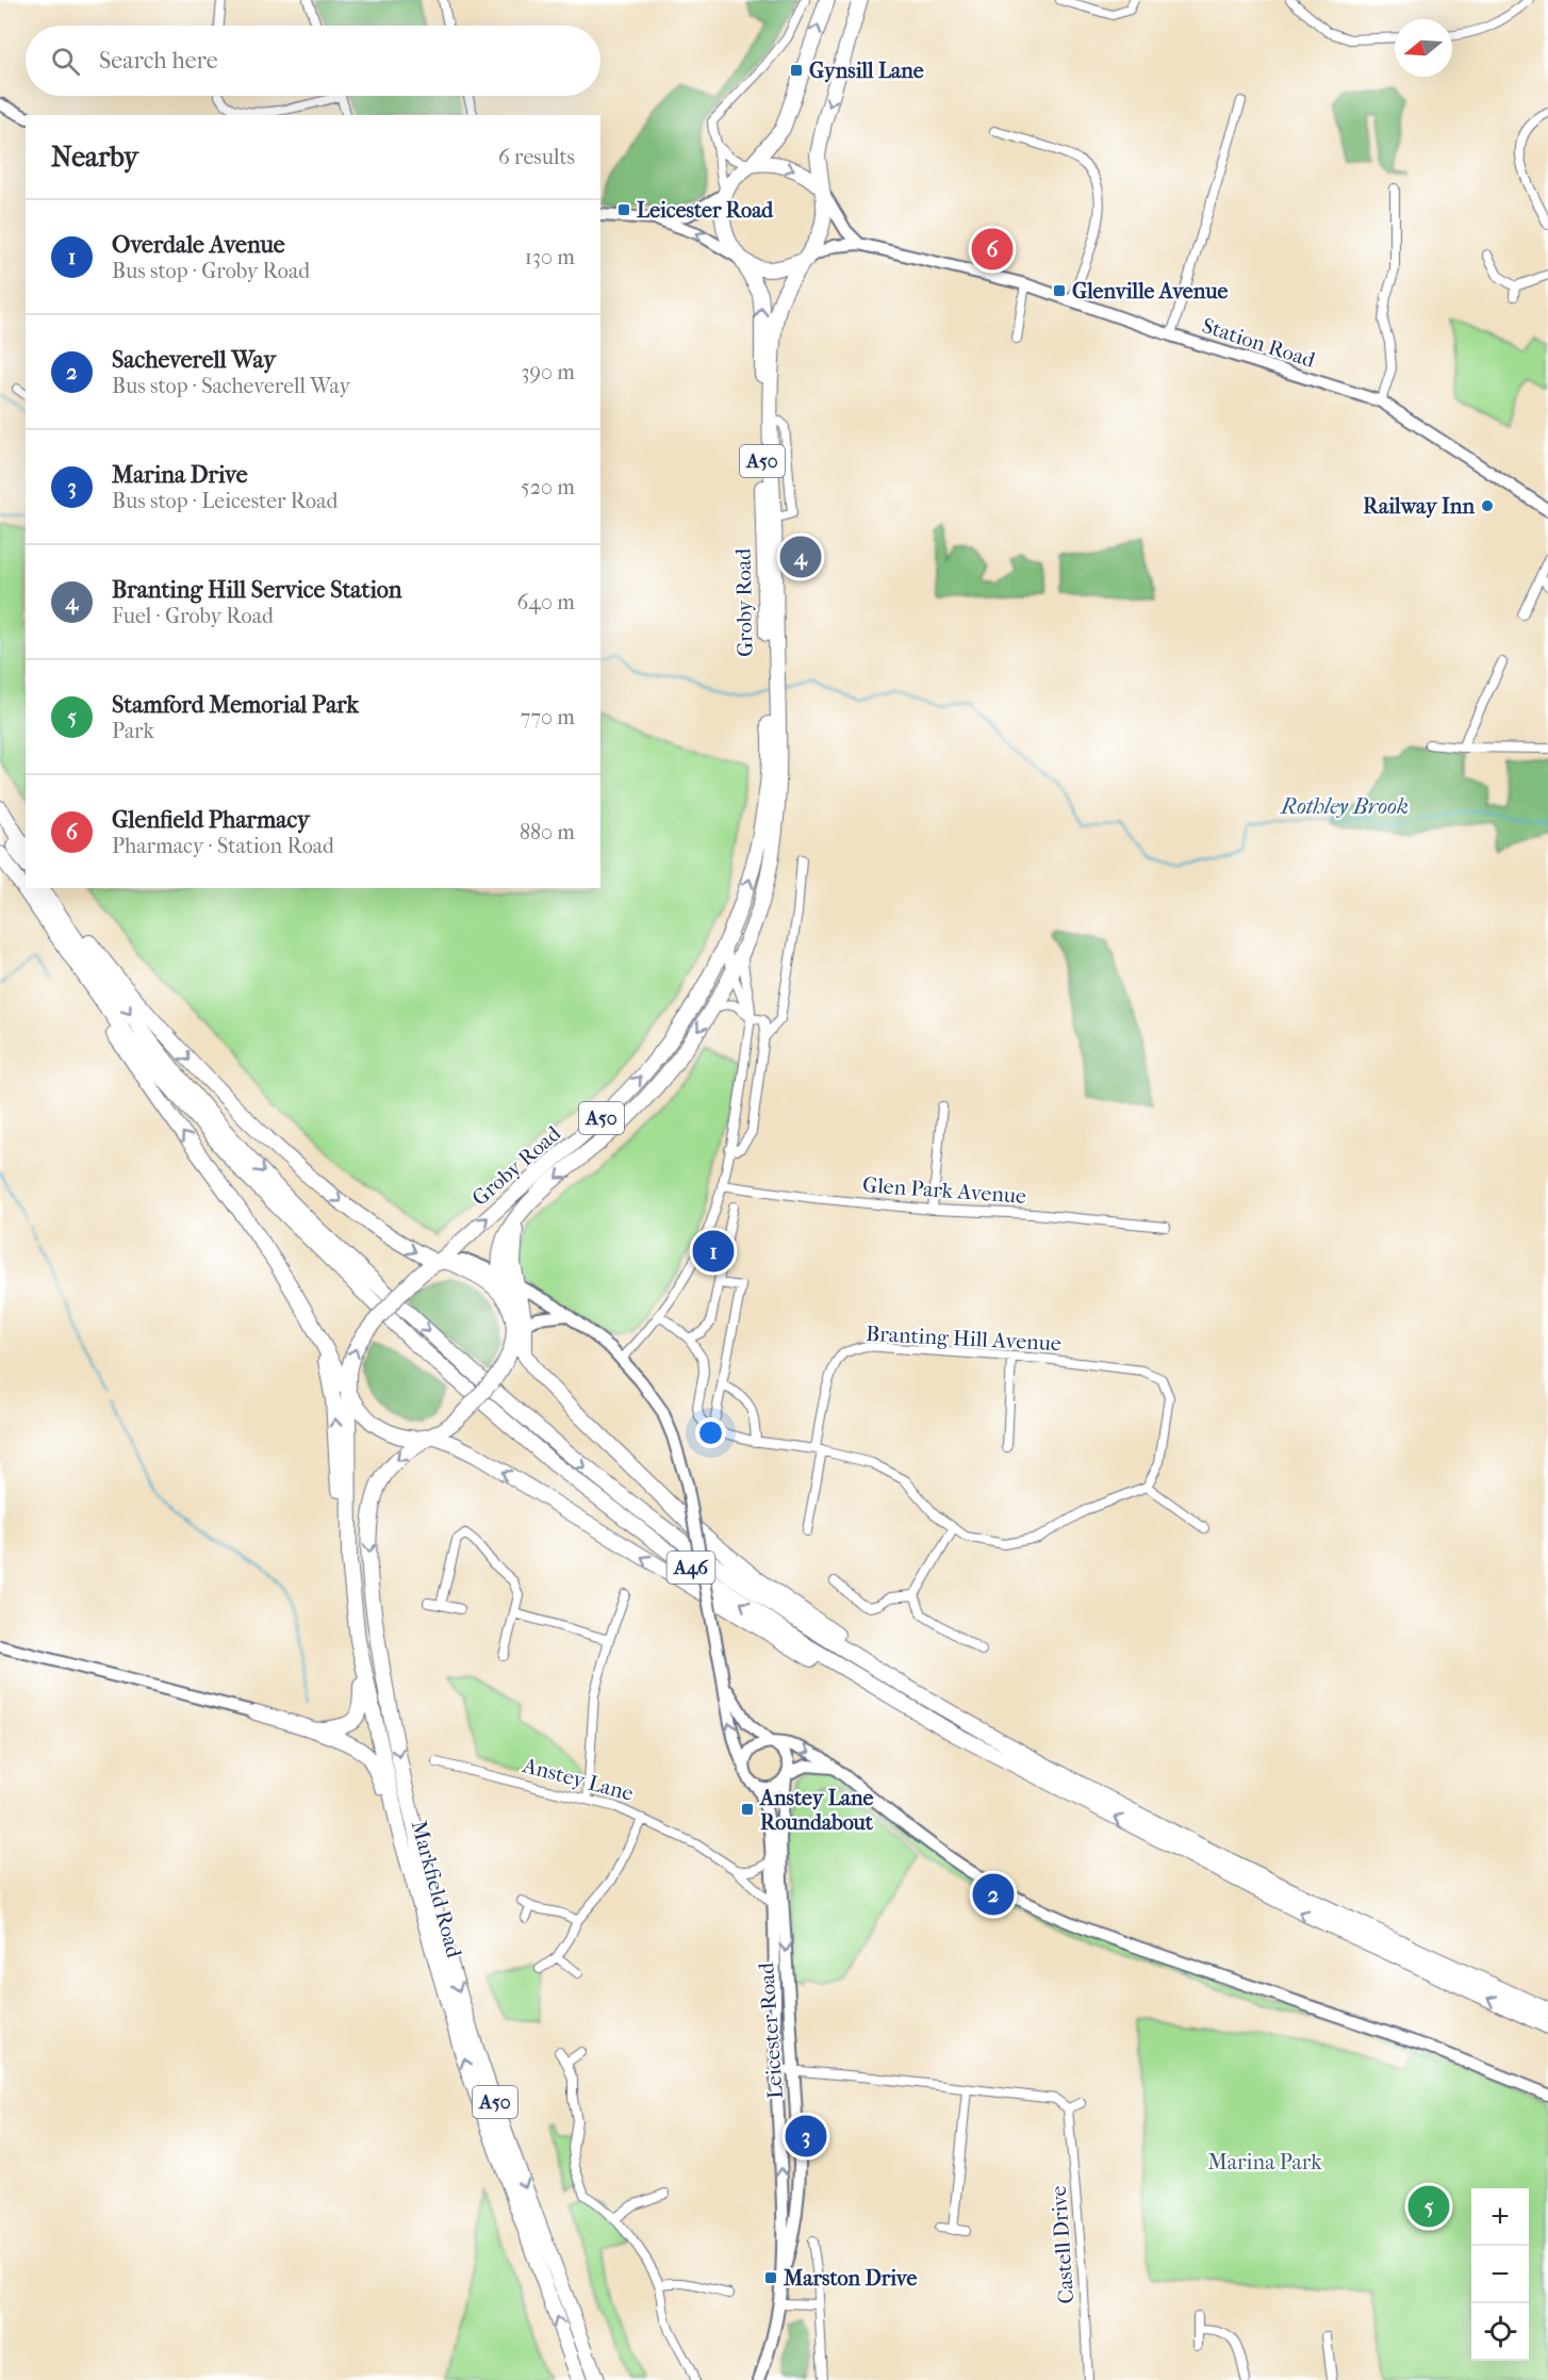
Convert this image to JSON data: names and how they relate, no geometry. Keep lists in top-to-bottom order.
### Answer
{
  "streets": {
    "highway": [
      "A50",
      "Groby Road",
      "A46",
      "Markfield Road"
    ],
    "street": [
      "Station Road",
      "Glen Park Avenue",
      "Branting Hill Avenue",
      "Anstey Lane",
      "Leicester Road",
      "Castell Drive"
    ]
  },
  "crossings": [
    ["Station Road", "A50"],
    ["Station Road", "Groby Road"],
    ["A50", "Groby Road"],
    ["Groby Road", "Glen Park Avenue"],
    ["Groby Road", "Markfield Road"],
    ["Anstey Lane", "Leicester Road"]
  ],
  "water": ["Rothley Brook"],
  "parks": ["Marina Park"],
  "places": {
    "transit": [
      "Gynsill Lane",
      "Leicester Road",
      "Glenville Avenue",
      "Anstey Lane Roundabout",
      "Marston Drive"
    ],
    "other": ["Railway Inn"]
  },
  "north": "left",
  "page": {
    "search": "Search here",
    "heading": ["Nearby", "6 results"],
    "list": [
      {
        "mark": "1",
        "name": "Overdale Avenue",
        "note": "Bus stop · Groby Road",
        "value": "130 m"
      },
      {
        "mark": "2",
        "name": "Sacheverell Way",
        "note": "Bus stop · Sacheverell Way",
        "value": "390 m"
      },
      {
        "mark": "3",
        "name": "Marina Drive",
        "note": "Bus stop · Leicester Road",
        "value": "520 m"
      },
      {
        "mark": "4",
        "name": "Branting Hill Service Station",
        "note": "Fuel · Groby Road",
        "value": "640 m"
      },
      {
        "mark": "5",
        "name": "Stamford Memorial Park",
        "note": "Park",
        "value": "770 m"
      },
      {
        "mark": "6",
        "name": "Glenfield Pharmacy",
        "note": "Pharmacy · Station Road",
        "value": "880 m"
      }
    ],
    "pins": [
      "6",
      "4",
      "1",
      "2",
      "3",
      "5"
    ],
    "map_buttons": ["+", "−"]
  }
}
